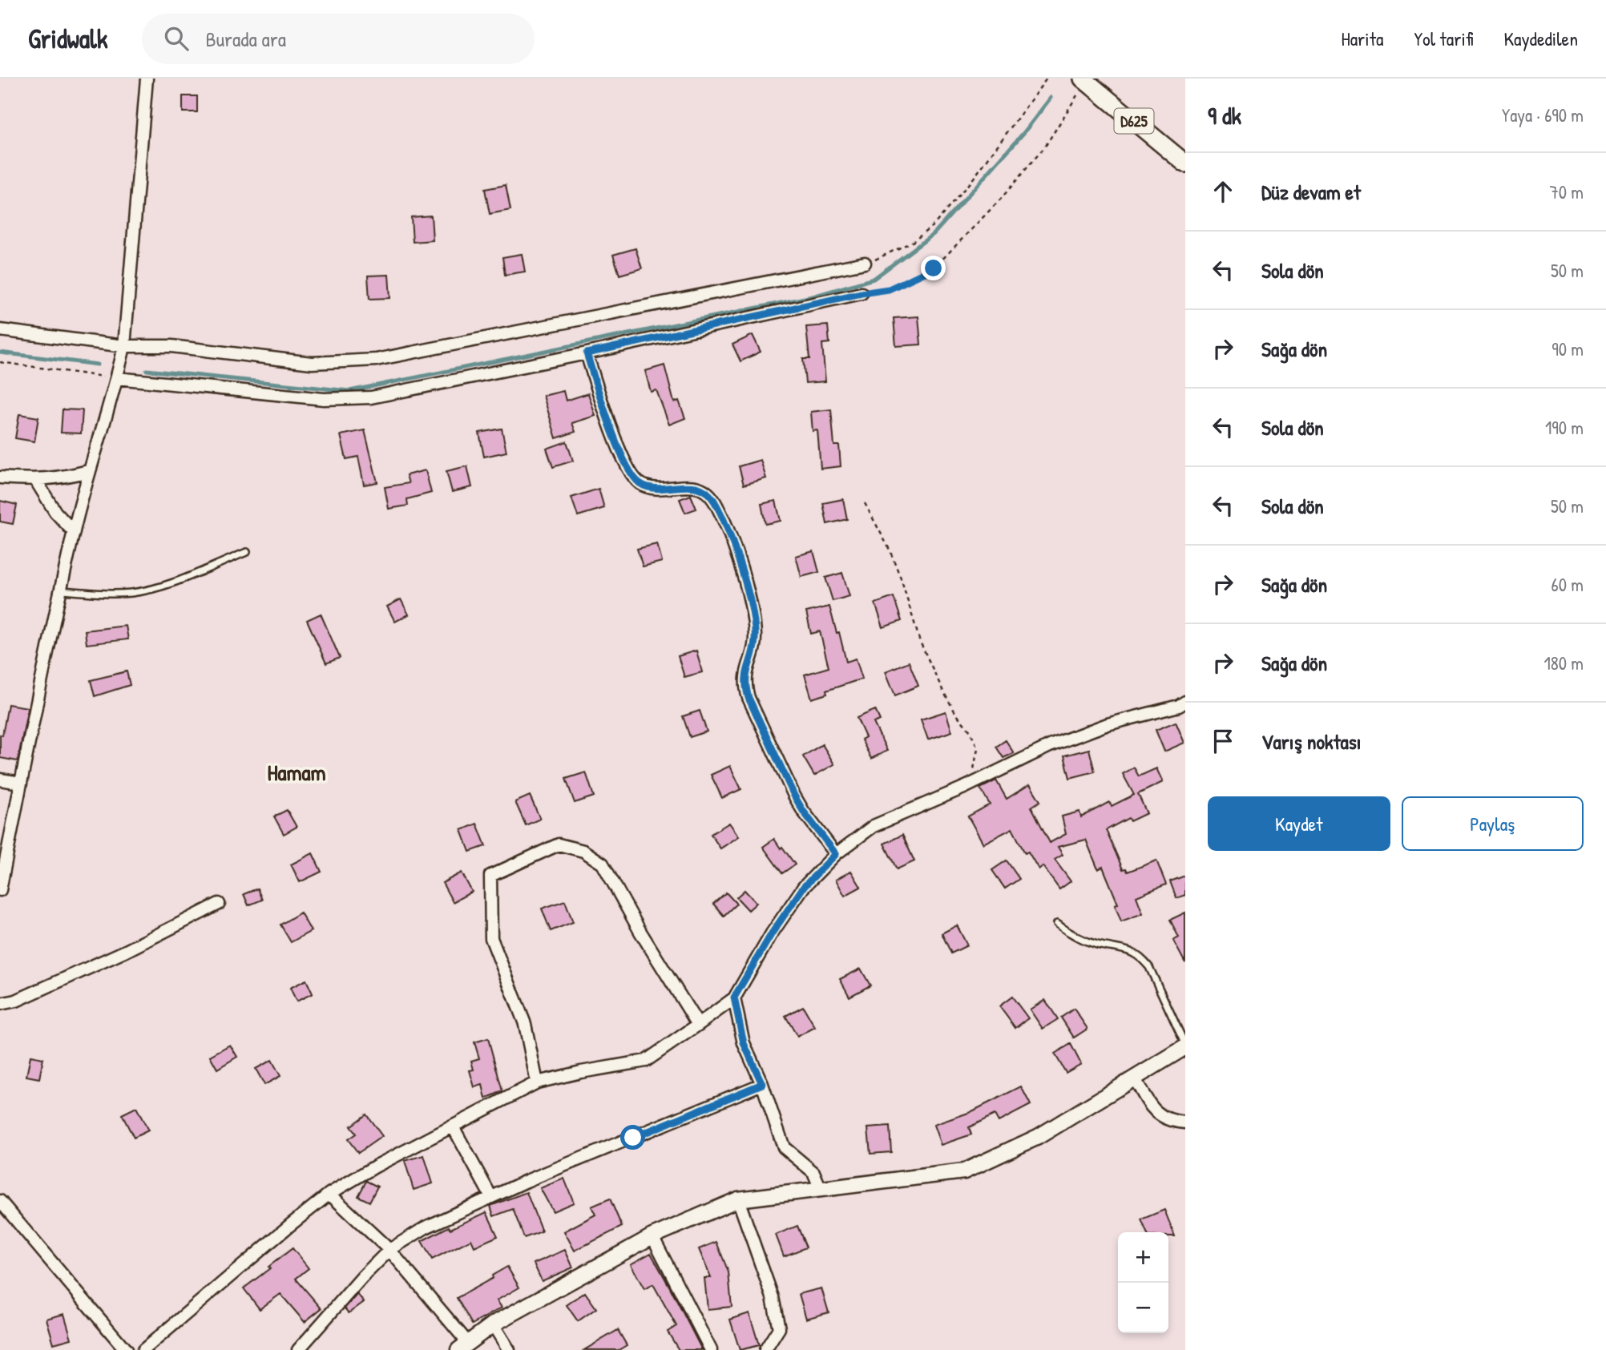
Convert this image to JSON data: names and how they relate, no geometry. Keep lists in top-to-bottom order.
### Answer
{
  "streets": {
    "main road": ["D625"]
  },
  "districts": ["Hamam"],
  "page": {
    "header": "Gridwalk",
    "search": "Burada ara",
    "nav": ["Harita", "Yol tarifi", "Kaydedilen"],
    "heading": ["9 dk", "Yaya · 690 m"],
    "list": [
      ["Düz devam et", "70 m"],
      ["Sola dön", "50 m"],
      ["Sağa dön", "90 m"],
      ["Sola dön", "190 m"],
      ["Sola dön", "50 m"],
      ["Sağa dön", "60 m"],
      ["Sağa dön", "180 m"],
      "Varış noktası"
    ],
    "buttons": ["Kaydet", "Paylaş"],
    "map_buttons": ["+", "−"]
  }
}
